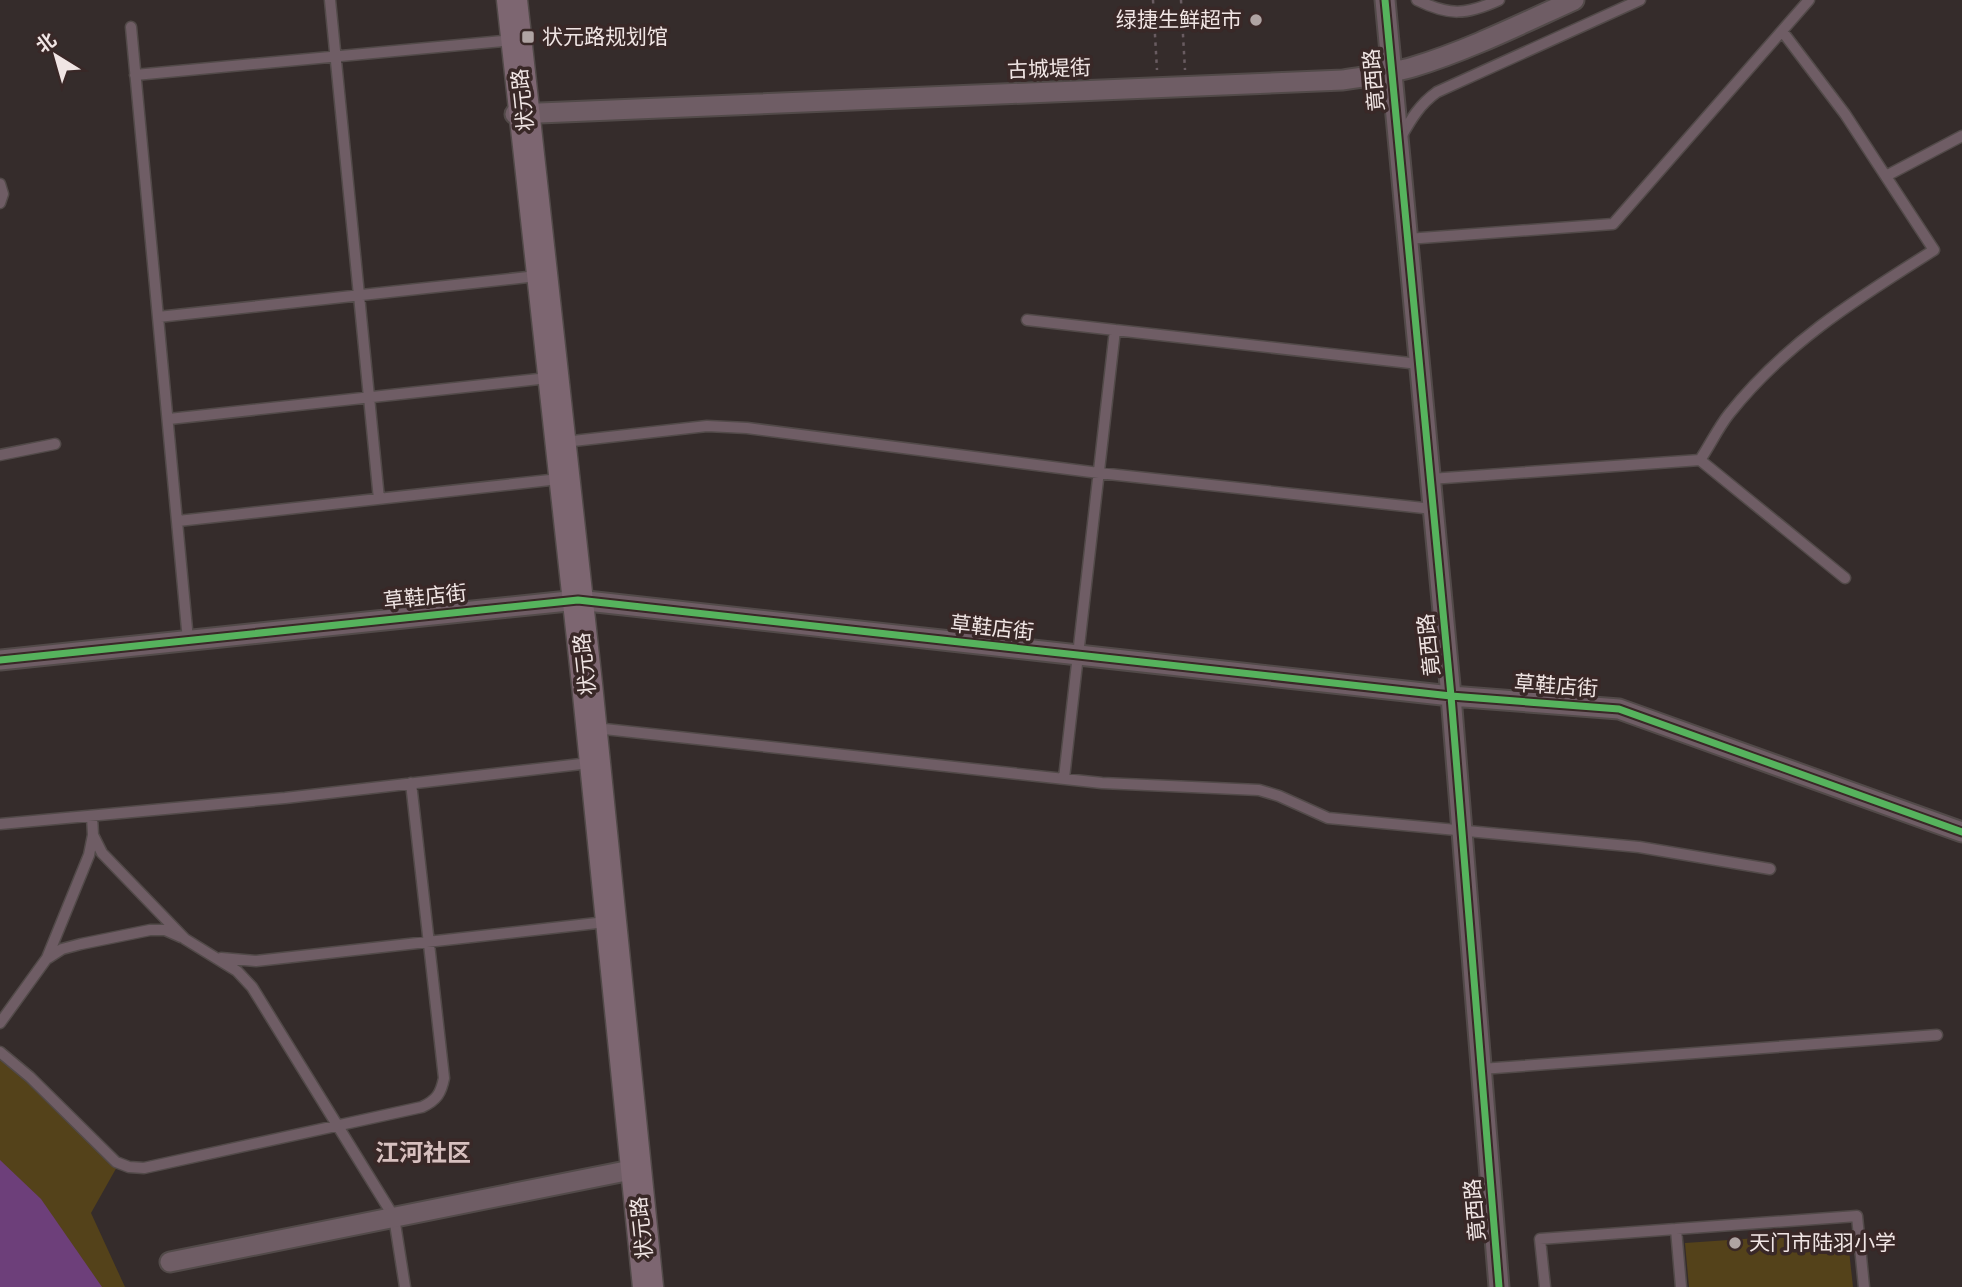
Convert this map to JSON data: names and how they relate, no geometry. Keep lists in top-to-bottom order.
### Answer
{
  "streets": {
    "main road": ["状元路"],
    "street": ["古城堤街", "竟西路", "草鞋店街"]
  },
  "crossings": [
    ["古城堤街", "竟西路"],
    ["古城堤街", "状元路"],
    ["竟西路", "草鞋店街"],
    ["状元路", "草鞋店街"]
  ],
  "districts": ["江河社区"],
  "places": {
    "other": ["绿捷生鲜超市", "天门市陆羽小学"],
    "transit": ["状元路规划馆"]
  },
  "north": "top left"
}
